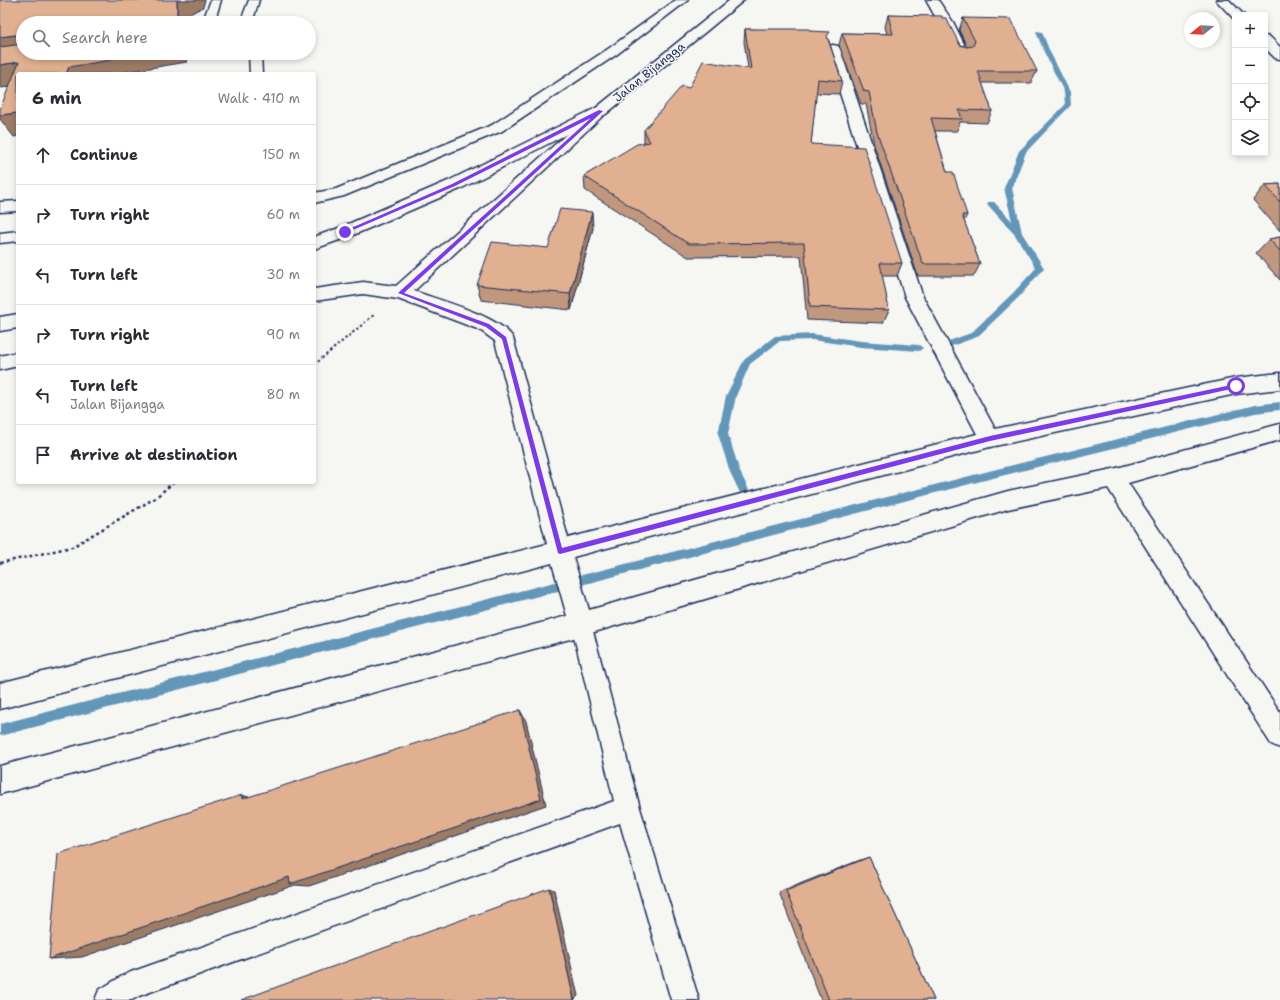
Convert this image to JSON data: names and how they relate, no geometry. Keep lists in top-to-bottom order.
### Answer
{
  "streets": {
    "street": ["Jalan Bijangga"]
  },
  "north": "left",
  "page": {
    "map_buttons": ["+", "−"],
    "search": "Search here",
    "heading": ["6 min", "Walk · 410 m"],
    "list": [
      ["Continue", "150 m"],
      ["Turn right", "60 m"],
      ["Turn left", "30 m"],
      ["Turn right", "90 m"],
      ["Turn left", "Jalan Bijangga", "80 m"],
      "Arrive at destination"
    ]
  }
}
